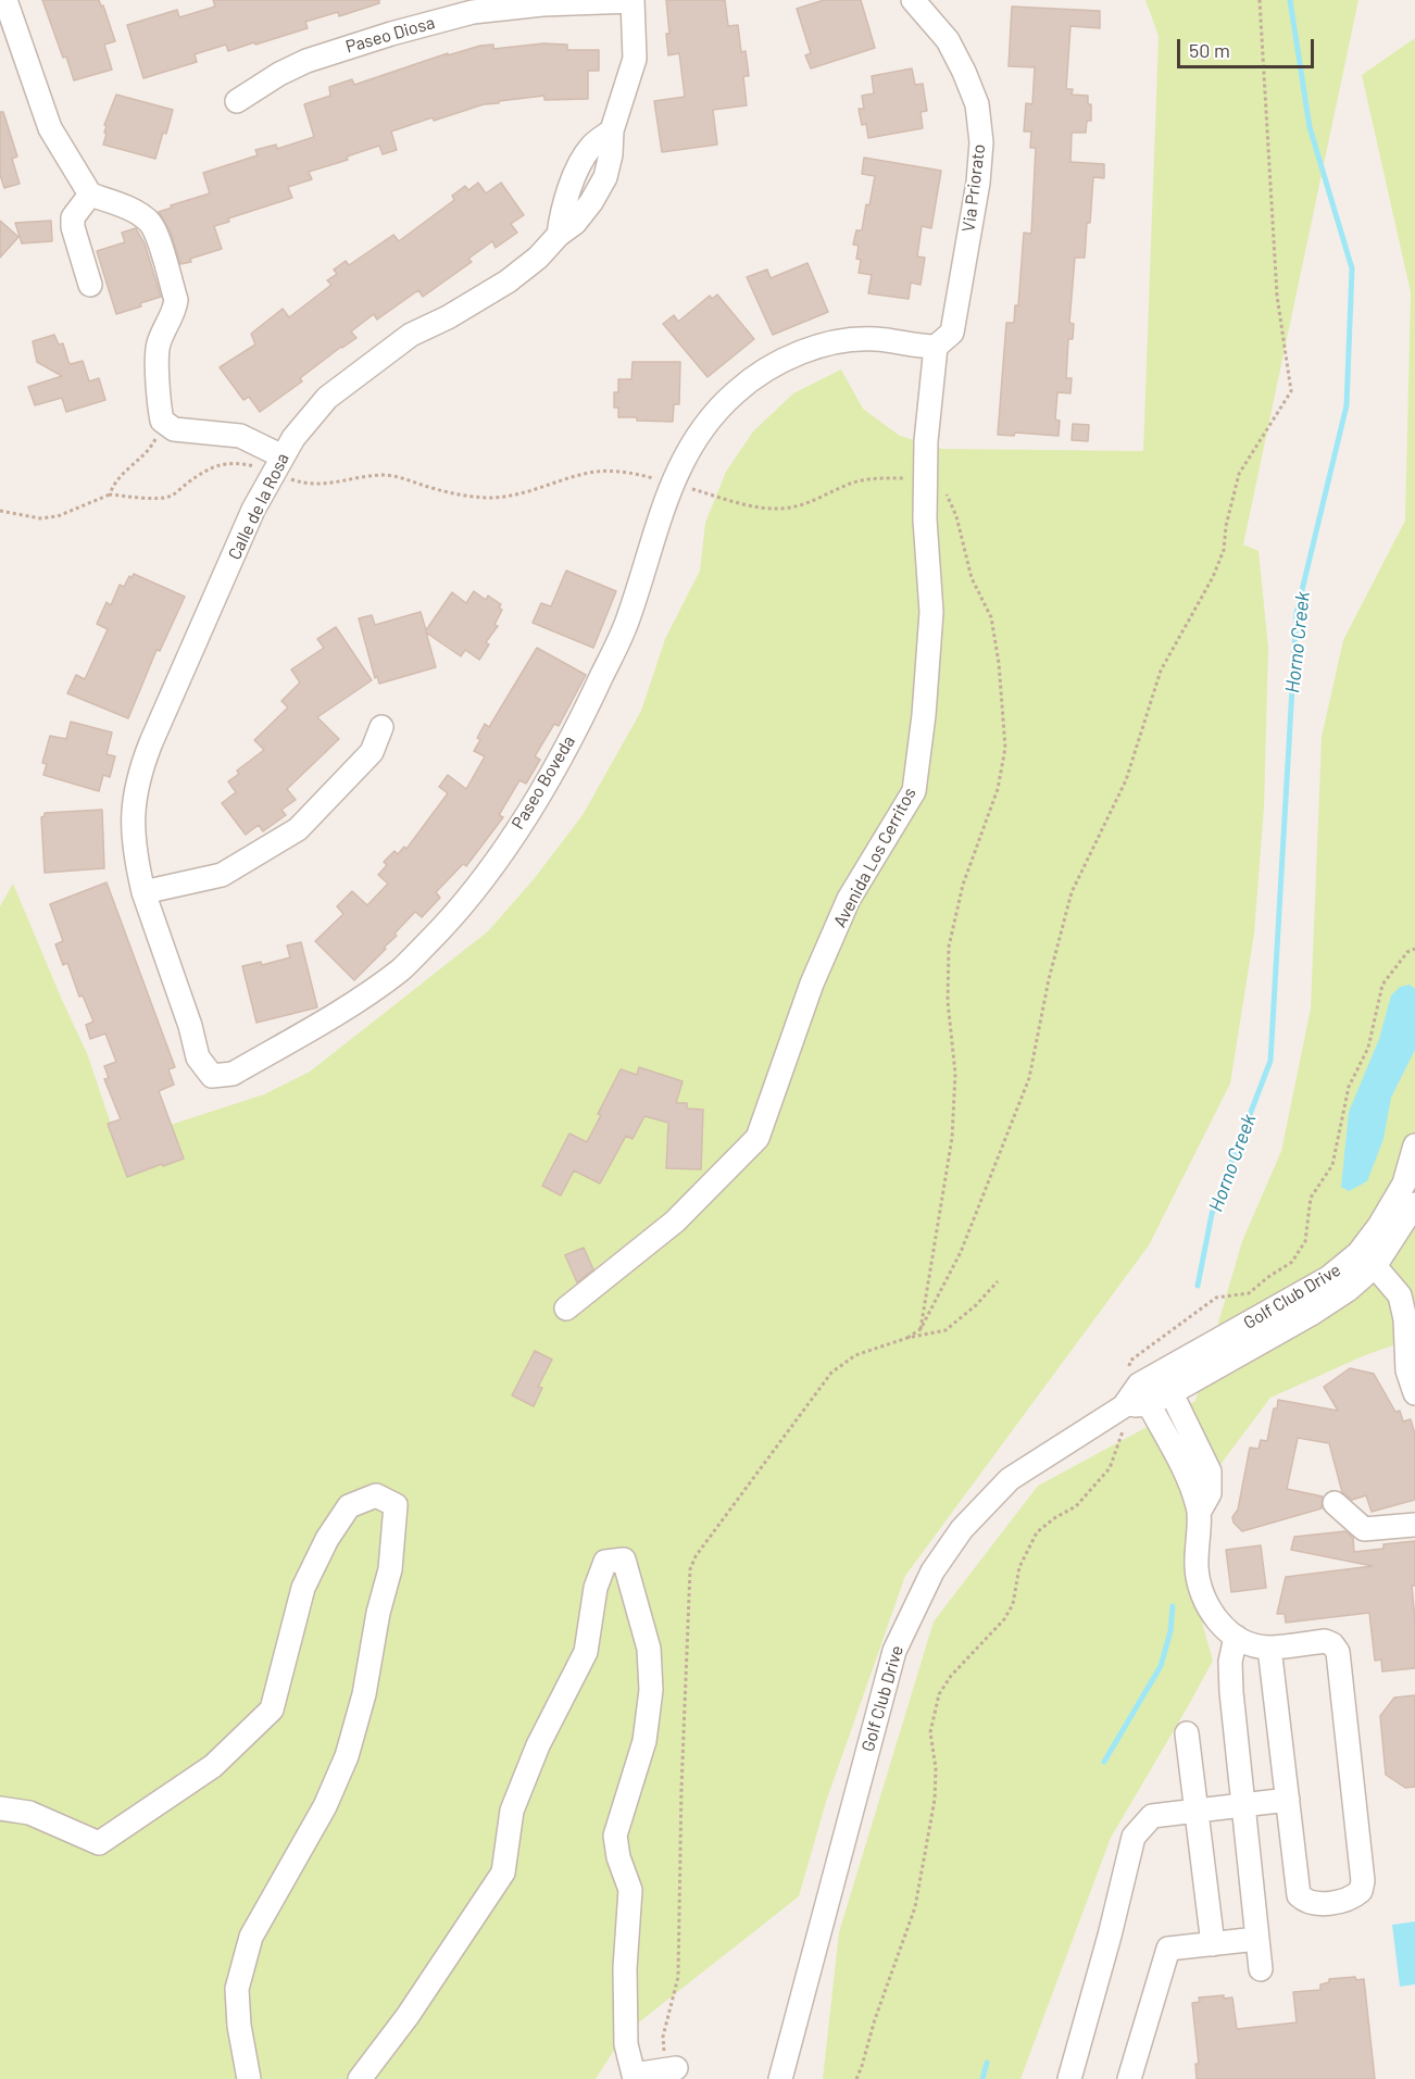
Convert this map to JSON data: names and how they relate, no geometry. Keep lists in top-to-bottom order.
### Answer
{
  "streets": {
    "street": [
      "Paseo Diosa",
      "Via Priorato",
      "Calle de la Rosa",
      "Paseo Boveda",
      "Avenida Los Cerritos",
      "Golf Club Drive"
    ]
  },
  "crossings": [
    ["Paseo Diosa", "Calle de la Rosa"],
    ["Via Priorato", "Paseo Boveda"],
    ["Via Priorato", "Avenida Los Cerritos"],
    ["Calle de la Rosa", "Paseo Boveda"],
    ["Paseo Boveda", "Avenida Los Cerritos"]
  ],
  "water": ["Horno Creek"],
  "scale_bar": "50 m"
}
